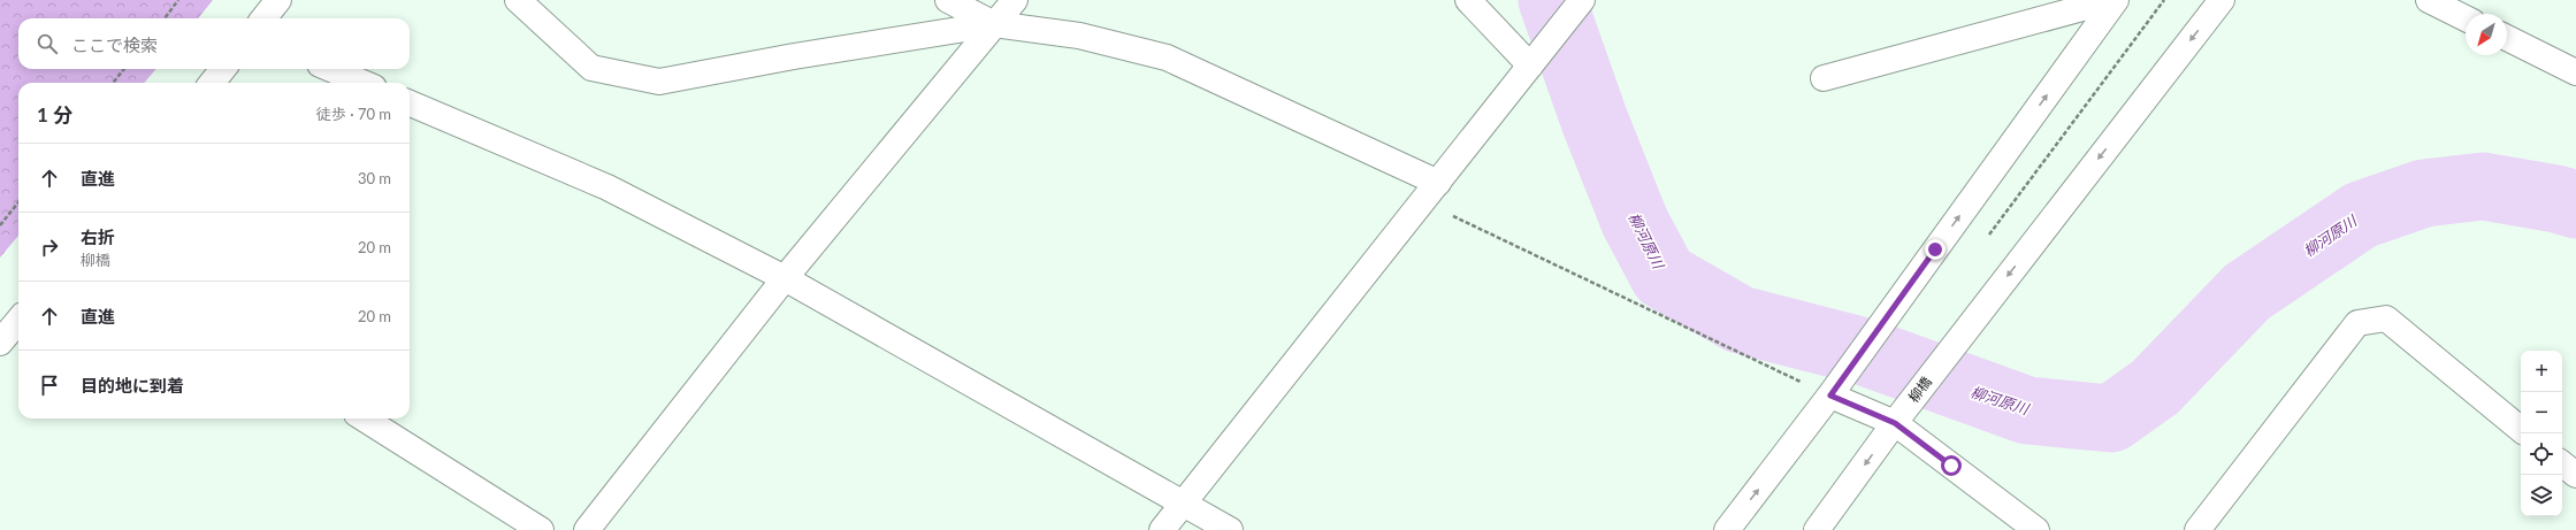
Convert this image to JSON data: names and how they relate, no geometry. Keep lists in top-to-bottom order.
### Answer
{
  "streets": {
    "street": ["柳橋"]
  },
  "water": ["柳河原川"],
  "north": "bottom left",
  "page": {
    "search": "ここで検索",
    "heading": ["1 分", "徒歩 · 70 m"],
    "list": [
      ["直進", "30 m"],
      ["右折", "柳橋", "20 m"],
      ["直進", "20 m"],
      "目的地に到着"
    ],
    "map_buttons": ["+", "−"]
  }
}
